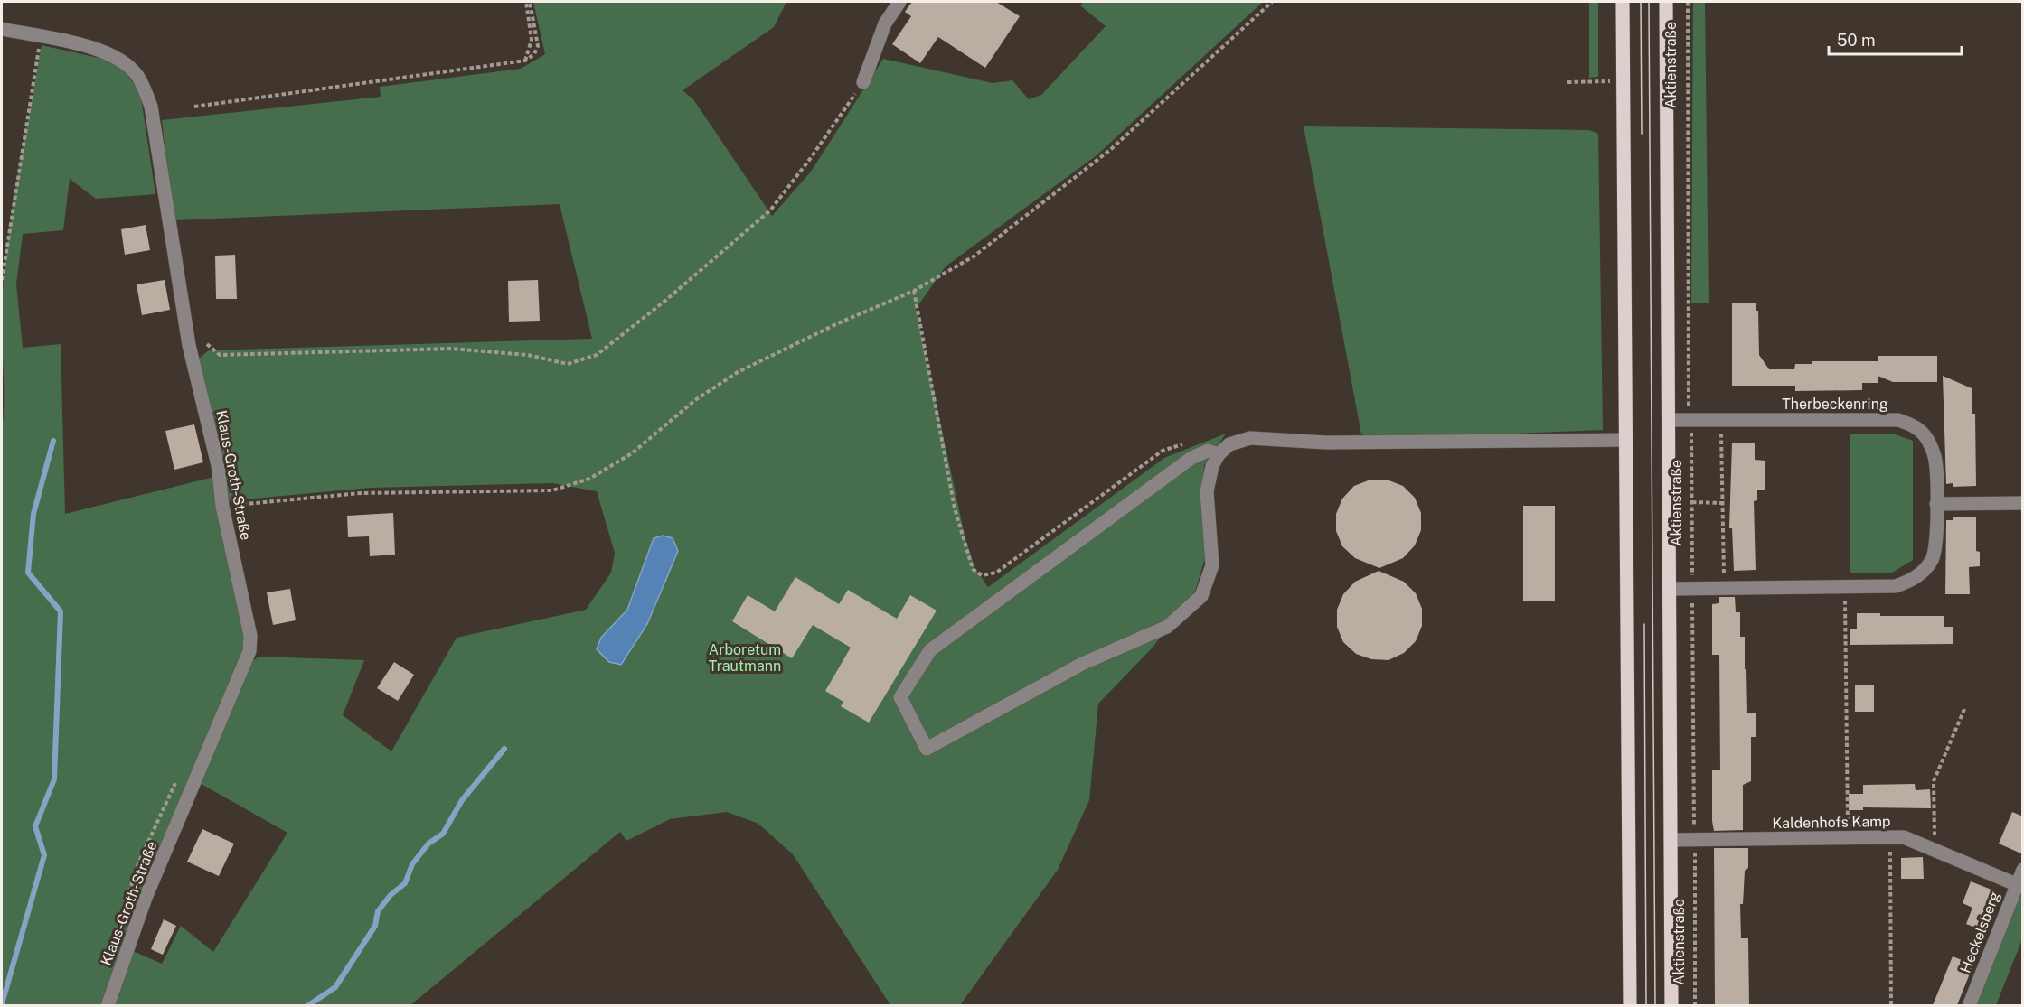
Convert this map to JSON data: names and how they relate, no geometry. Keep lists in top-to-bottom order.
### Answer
{
  "streets": {
    "main road": ["Aktienstraße"],
    "street": [
      "Therbeckenring",
      "Klaus-Groth-Straße",
      "Kaldenhofs Kamp",
      "Heckelsberg"
    ]
  },
  "crossings": [
    ["Aktienstraße", "Therbeckenring"],
    ["Aktienstraße", "Kaldenhofs Kamp"],
    ["Kaldenhofs Kamp", "Heckelsberg"]
  ],
  "parks": ["Arboretum Trautmann"],
  "scale_bar": "50 m"
}
